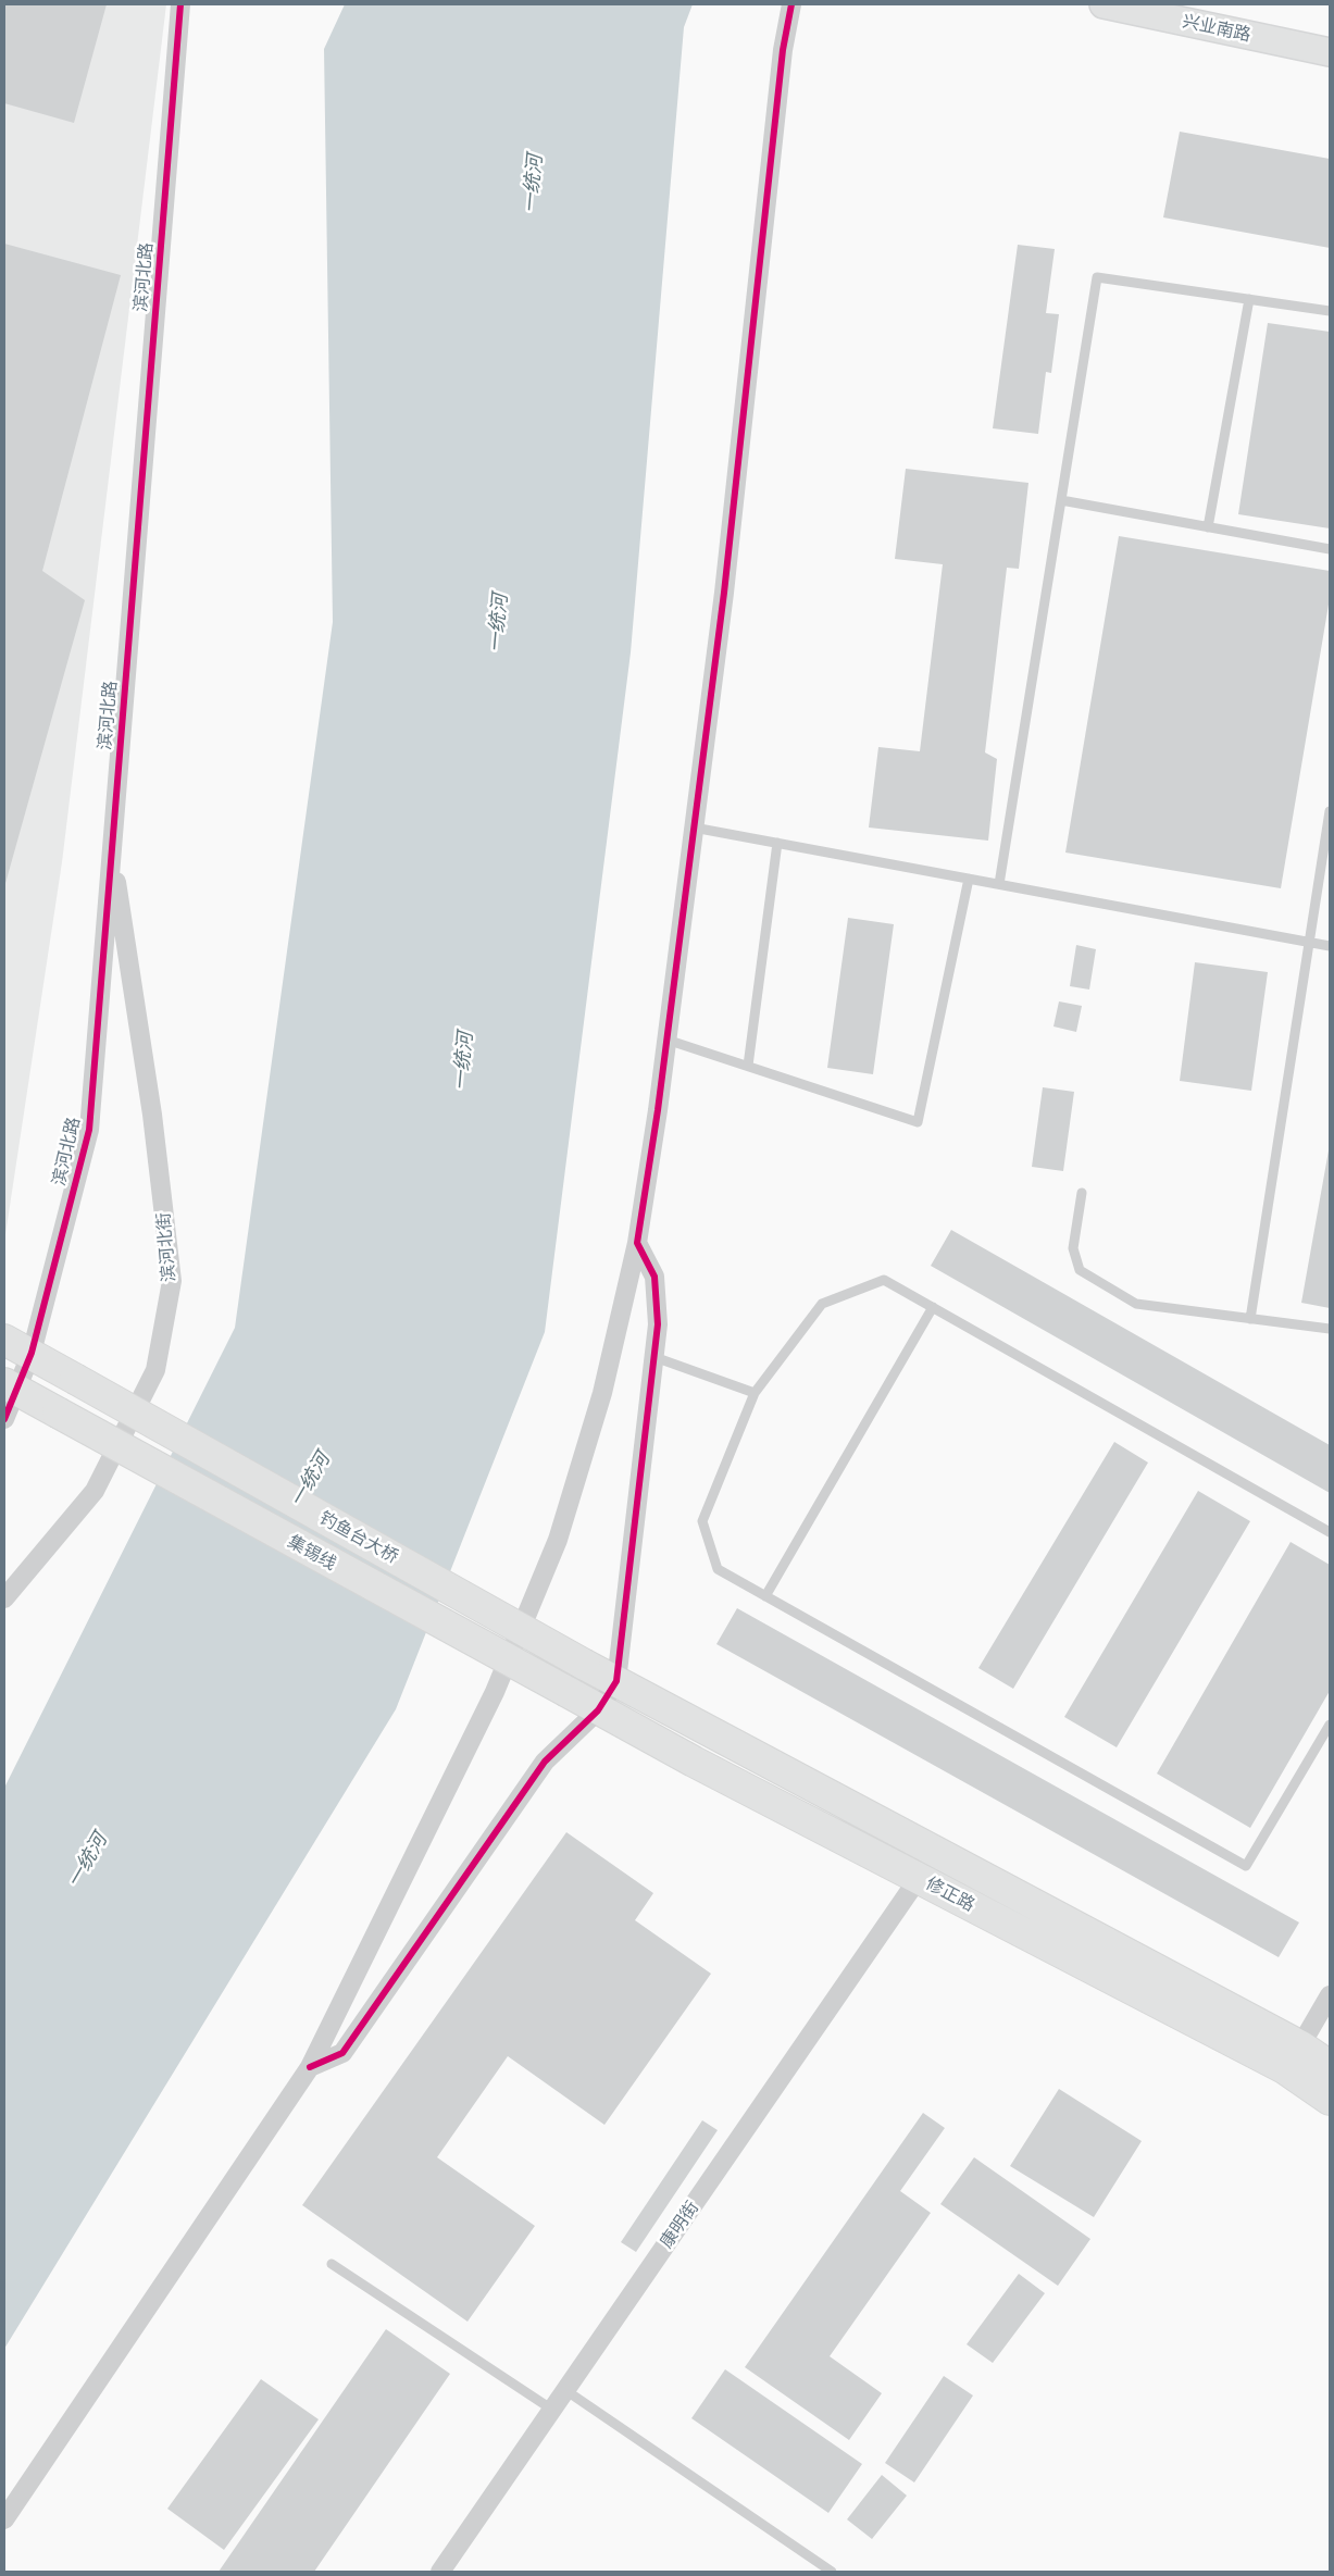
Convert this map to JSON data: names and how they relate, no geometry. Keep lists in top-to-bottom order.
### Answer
{
  "streets": {
    "highway": ["钓鱼台大桥", "集锡线", "修正路"],
    "street": [
      "兴业南路",
      "滨河北路",
      "滨河北街",
      "康明街"
    ]
  },
  "crossings": [
    ["滨河北路", "滨河北街"],
    ["滨河北路", "钓鱼台大桥"],
    ["滨河北路", "集锡线"],
    ["钓鱼台大桥", "修正路"],
    ["集锡线", "修正路"],
    ["修正路", "康明街"]
  ],
  "water": ["一统河"]
}
